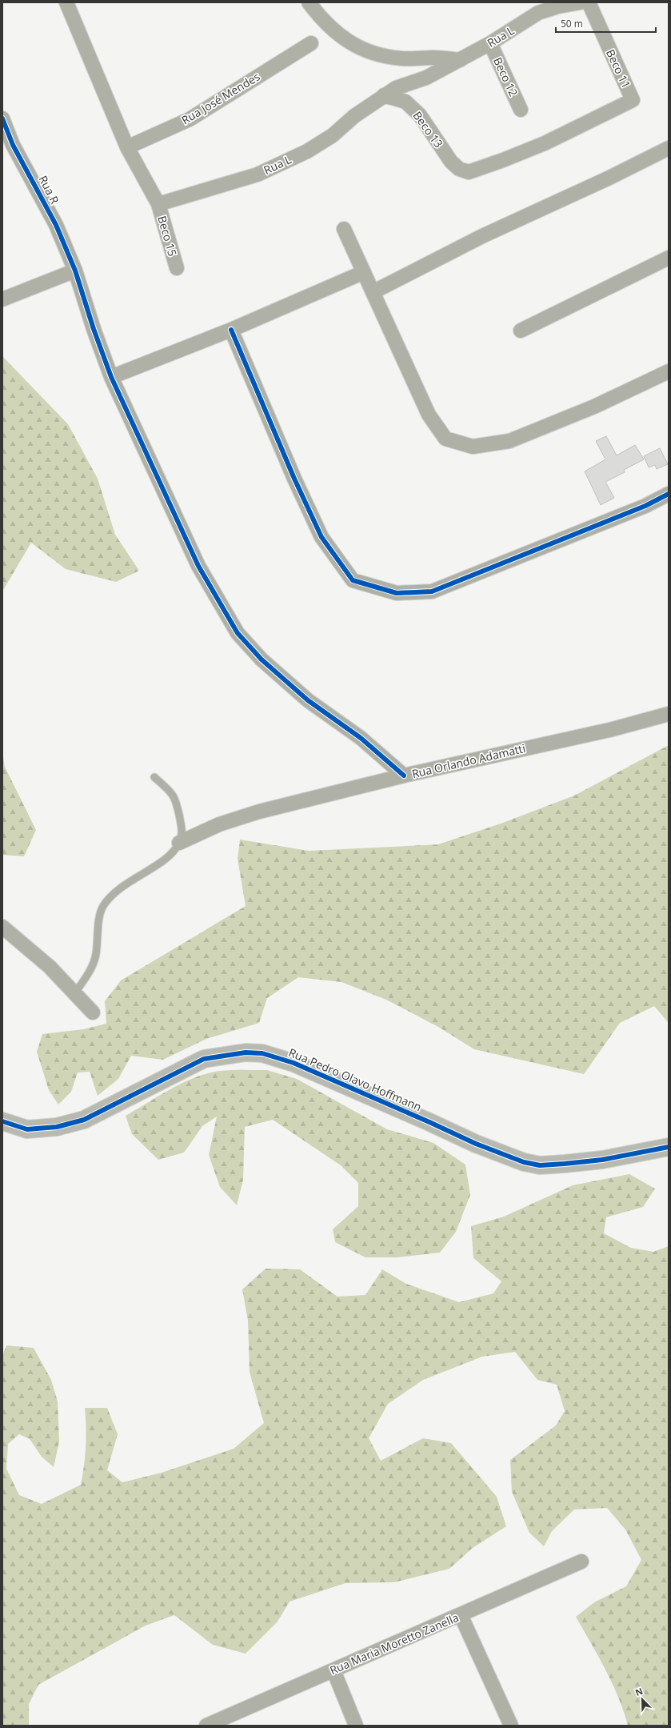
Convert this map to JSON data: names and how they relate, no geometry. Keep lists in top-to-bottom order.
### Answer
{
  "streets": {
    "street": [
      "Rua L",
      "Beco 11",
      "Beco 12",
      "Rua José Mendes",
      "Beco 13",
      "Rua R",
      "Beco 15",
      "Rua Orlando Adamatti",
      "Rua Pedro Olavo Hoffmann",
      "Rua Maria Moretto Zanella"
    ]
  },
  "crossings": [
    ["Rua L", "Beco 12"],
    ["Rua L", "Beco 13"],
    ["Rua L", "Beco 15"],
    ["Beco 11", "Beco 13"],
    ["Rua R", "Rua Orlando Adamatti"]
  ],
  "scale_bar": "50 m",
  "north": "top left"
}
